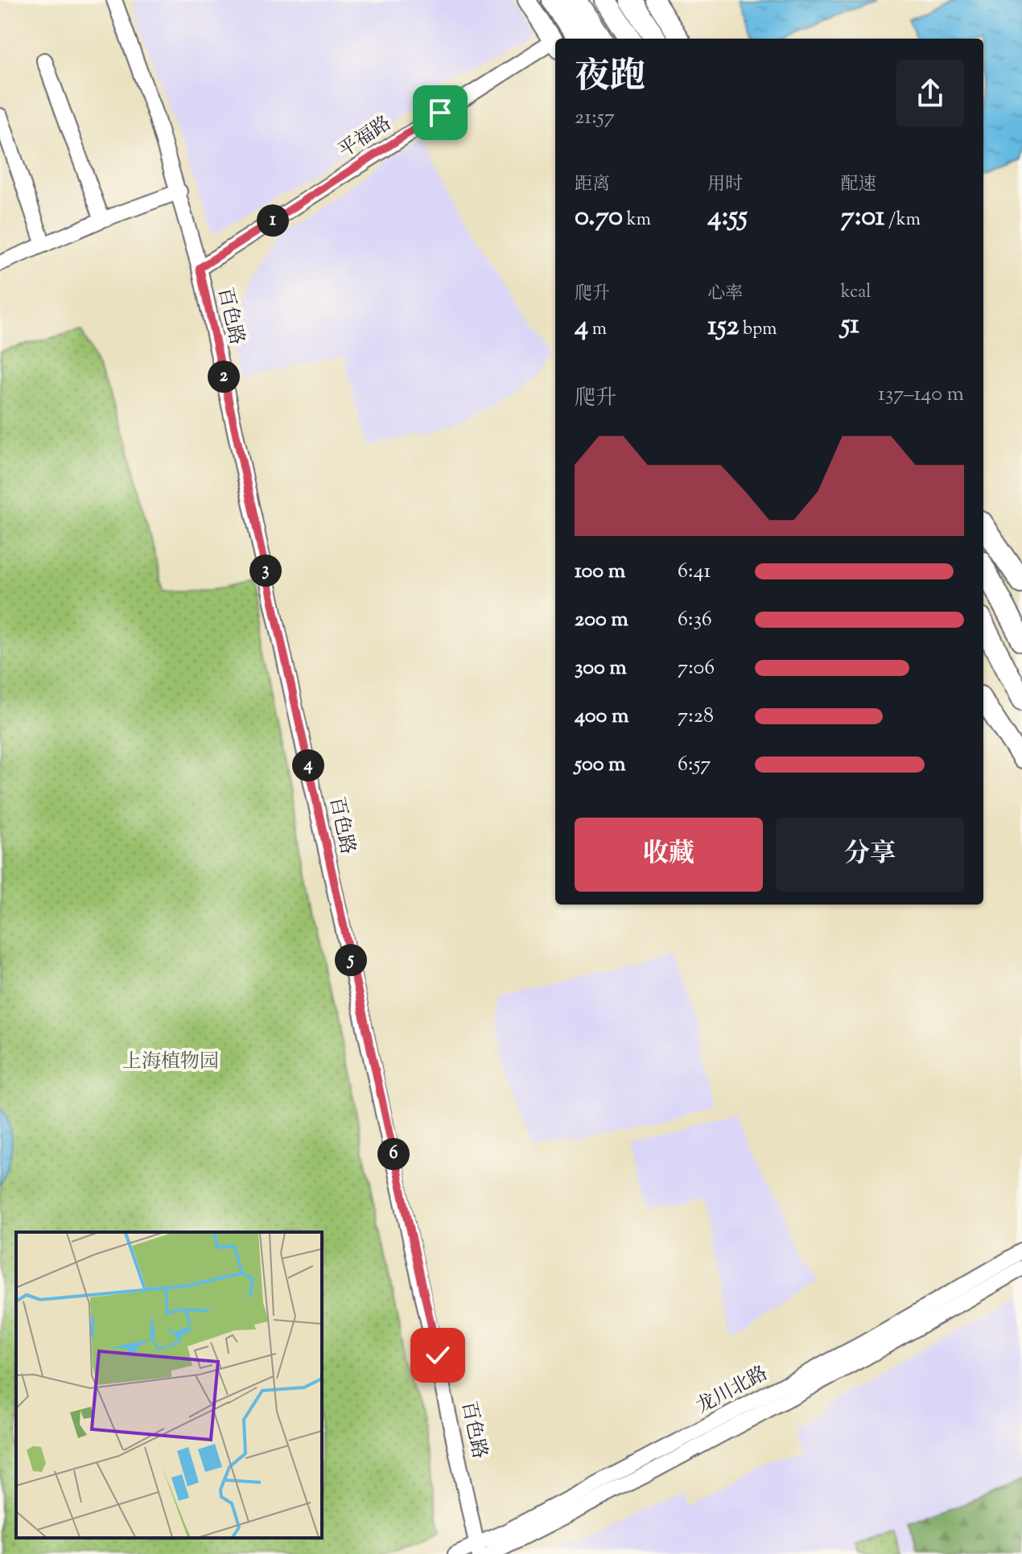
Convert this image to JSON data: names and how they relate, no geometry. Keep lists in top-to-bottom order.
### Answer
{
  "streets": {
    "street": ["平福路", "百色路", "龙川北路"]
  },
  "crossings": [
    ["平福路", "百色路"],
    ["百色路", "龙川北路"]
  ],
  "parks": ["上海植物园"],
  "page": {
    "heading": ["夜跑", "21:57"],
    "stats": [
      ["距离", "0.70 km"],
      ["用时", "4:55"],
      ["配速", "7:01 /km"],
      ["爬升", "4 m"],
      ["心率", "152 bpm"],
      ["kcal", "51"]
    ],
    "pins": [
      "1",
      "2",
      "3",
      "4",
      "5",
      "6"
    ],
    "chart": ["爬升", "137–140 m"],
    "list": [
      {
        "name": "100 m",
        "note": "6:41"
      },
      {
        "name": "200 m",
        "note": "6:36"
      },
      {
        "name": "300 m",
        "note": "7:06"
      },
      {
        "name": "400 m",
        "note": "7:28"
      },
      {
        "name": "500 m",
        "note": "6:57"
      }
    ],
    "buttons": ["收藏", "分享"]
  }
}
